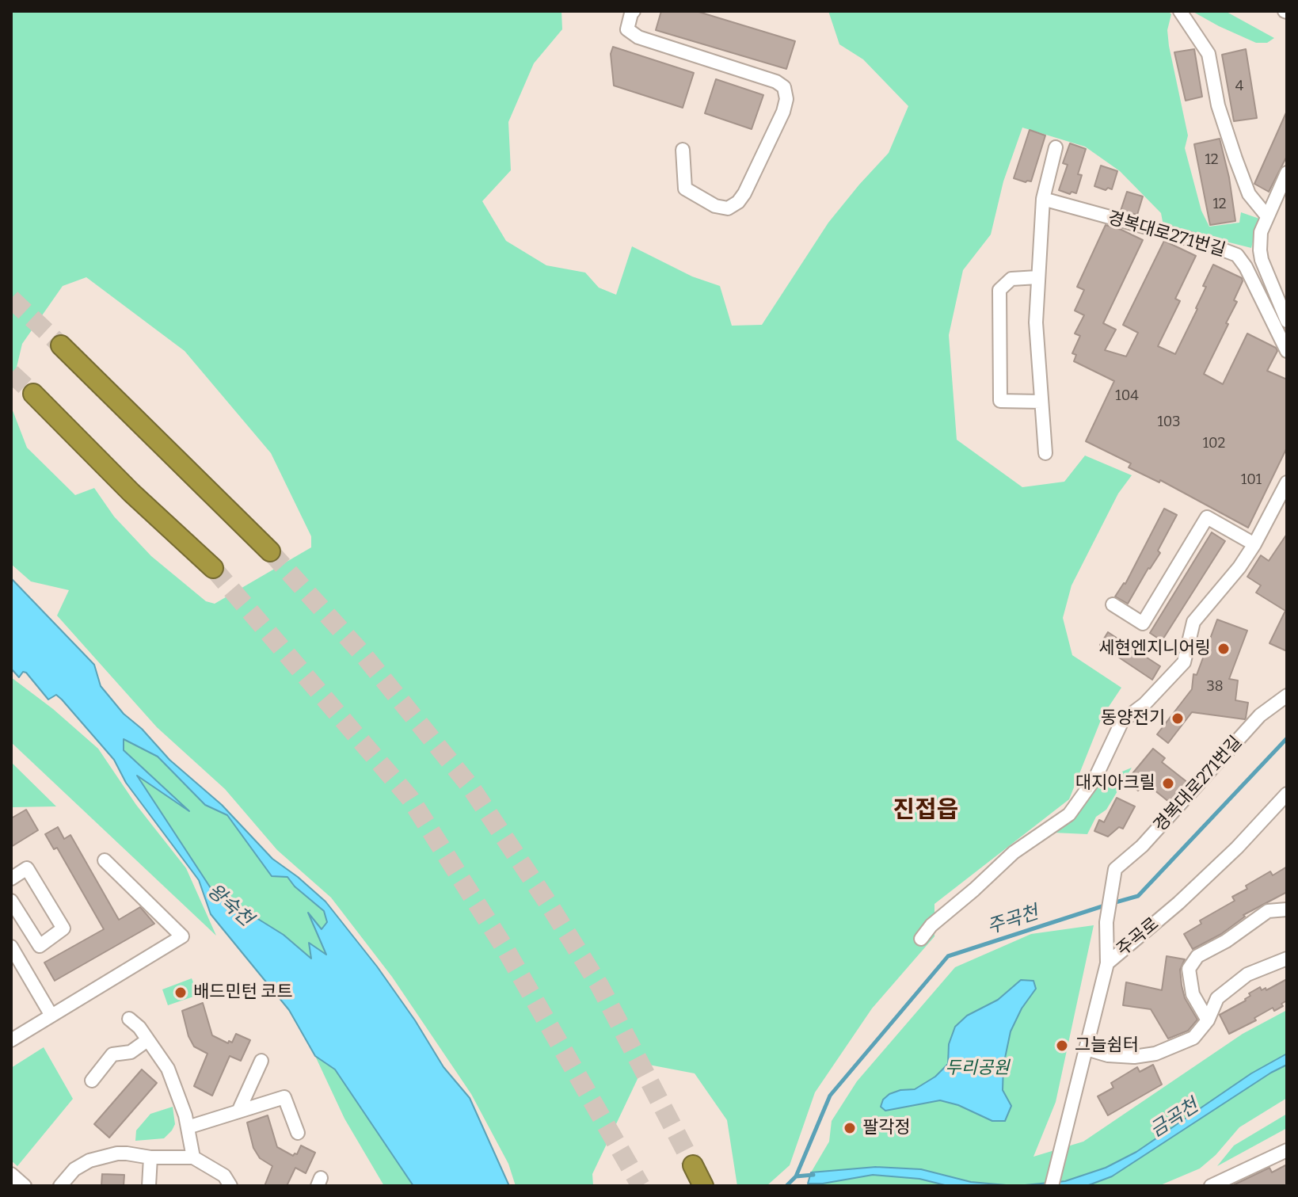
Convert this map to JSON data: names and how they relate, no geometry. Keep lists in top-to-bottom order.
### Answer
{
  "streets": {
    "street": ["경복대로271번길", "주곡로"]
  },
  "crossings": [
    ["경복대로271번길", "주곡로"]
  ],
  "districts": ["진접읍"],
  "water": ["왕숙천", "주곡천", "금곡천"],
  "parks": ["두리공원"],
  "places": [
    "세현엔지니어링",
    "동양전기",
    "대지아크릴",
    "배드민턴 코트",
    "그늘쉼터",
    "팔각정"
  ],
  "house_numbers": [
    "4",
    "12",
    "12",
    "104",
    "103",
    "102",
    "101",
    "38"
  ]
}
